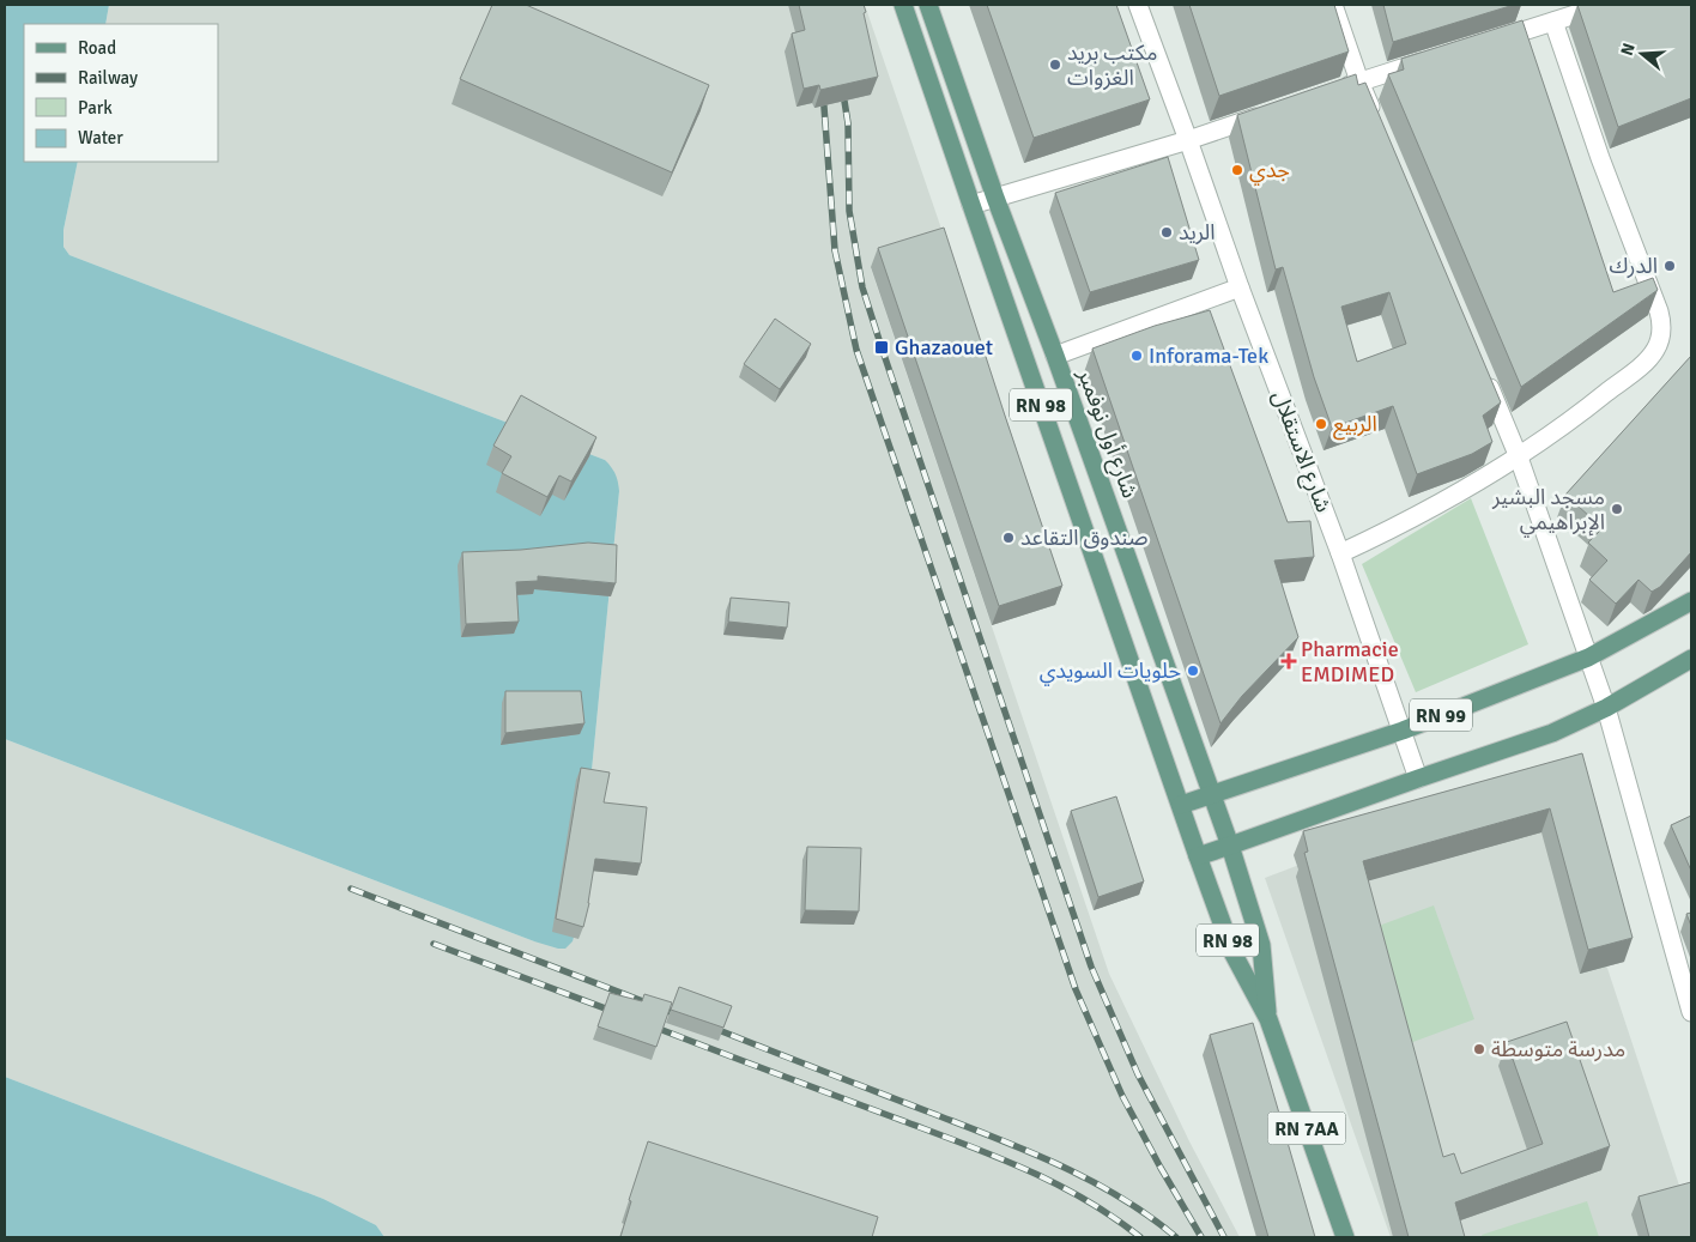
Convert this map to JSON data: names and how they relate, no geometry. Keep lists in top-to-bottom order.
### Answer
{
  "streets": {
    "main road": [
      "RN 98",
      "شارع أول نوفمبر",
      "RN 99",
      "RN 7AA"
    ],
    "street": ["شارع الاستقلال"]
  },
  "crossings": [
    ["RN 98", "شارع أول نوفمبر"],
    ["RN 98", "RN 99"],
    ["RN 98", "RN 7AA"],
    ["شارع أول نوفمبر", "RN 99"],
    ["شارع أول نوفمبر", "RN 7AA"],
    ["شارع الاستقلال", "RN 99"]
  ],
  "places": {
    "other": [
      "مكتب بريد الغزوات",
      "جدي",
      "الريد",
      "الدرك",
      "Inforama-Tek",
      "الربيع",
      "مسجد البشير الإبراهيمي",
      "صندوق التقاعد",
      "حلويات السويدي",
      "مدرسة متوسطة"
    ],
    "transit": ["Ghazaouet"],
    "health": ["Pharmacie EMDIMED"]
  },
  "legend": [
    "Road",
    "Railway",
    "Park",
    "Water"
  ],
  "north": "left"
}
